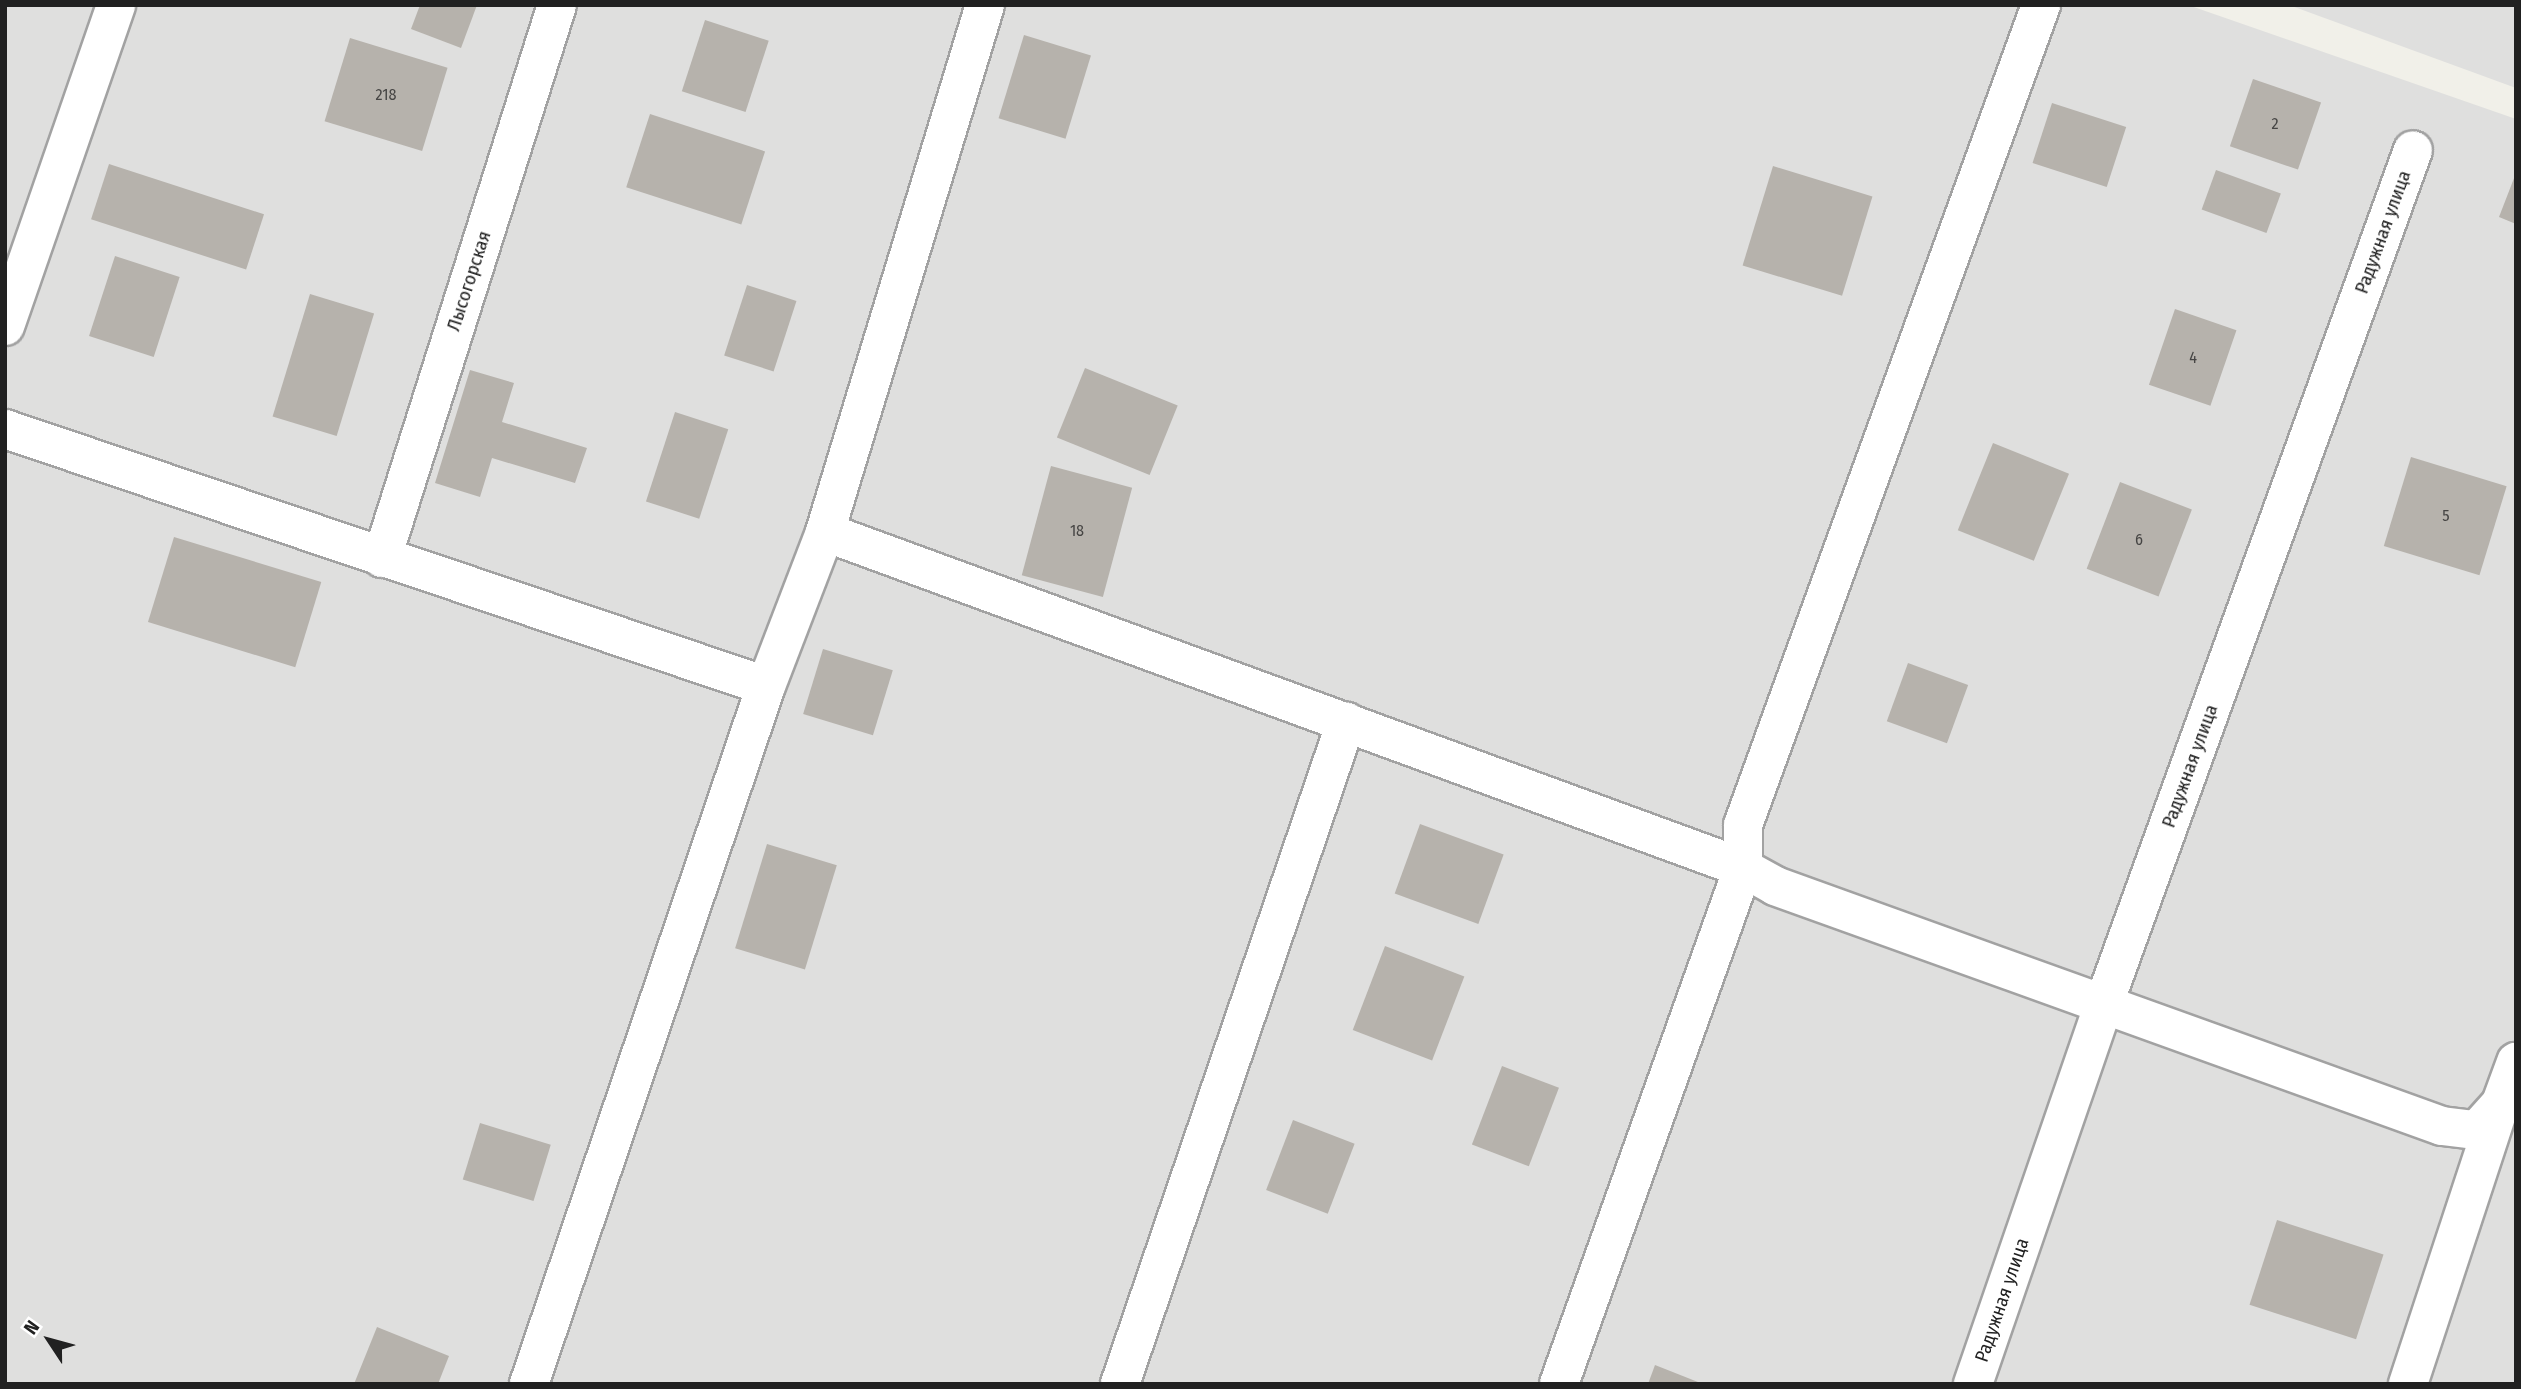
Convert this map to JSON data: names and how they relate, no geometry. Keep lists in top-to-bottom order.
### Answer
{
  "streets": {
    "street": ["Радужная улица", "Лысогорская"]
  },
  "house_numbers": [
    "218",
    "2",
    "4",
    "5",
    "18",
    "6"
  ],
  "north": "top left"
}
